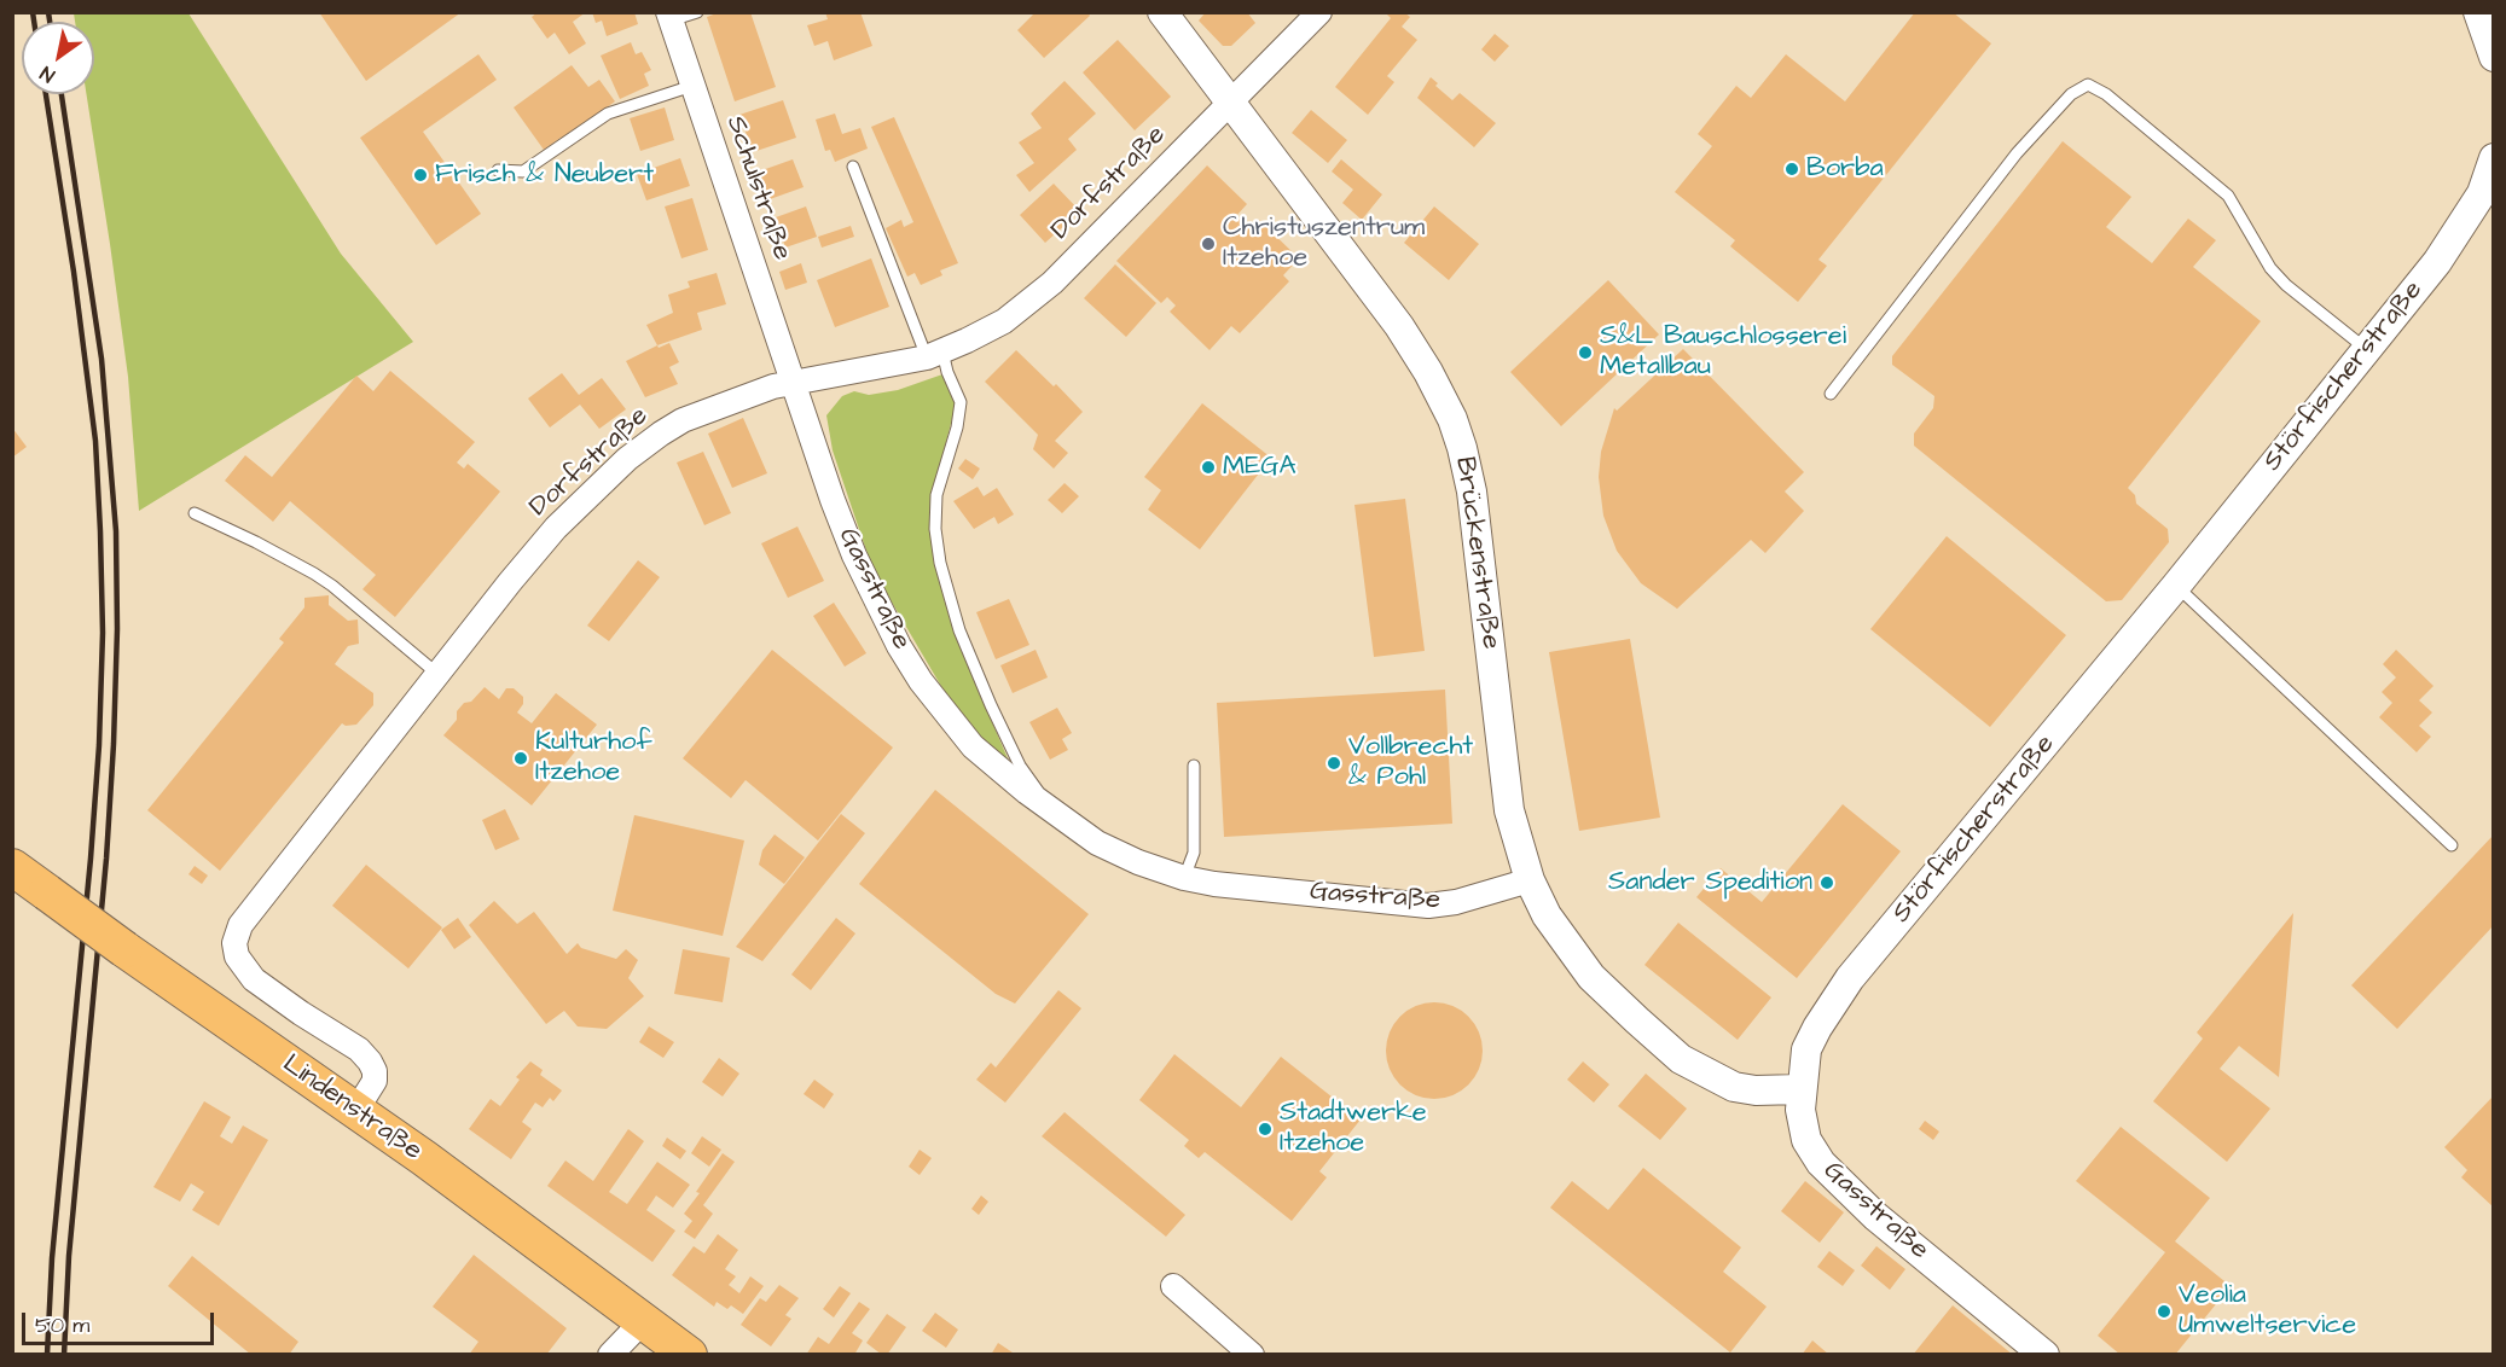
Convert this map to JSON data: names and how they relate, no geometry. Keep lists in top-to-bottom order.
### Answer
{
  "streets": {
    "main road": ["Lindenstraße"],
    "street": [
      "Dorfstraße",
      "Schulstraße",
      "Störfischerstraße",
      "Brückenstraße",
      "Gasstraße"
    ]
  },
  "crossings": [
    ["Dorfstraße", "Schulstraße"],
    ["Dorfstraße", "Brückenstraße"],
    ["Dorfstraße", "Gasstraße"],
    ["Dorfstraße", "Lindenstraße"],
    ["Schulstraße", "Gasstraße"],
    ["Störfischerstraße", "Gasstraße"],
    ["Brückenstraße", "Gasstraße"]
  ],
  "places": [
    "Borba",
    "Frisch & Neubert",
    "Christuszentrum Itzehoe",
    "S&L Bauschlosserei Metallbau",
    "MEGA",
    "Kulturhof Itzehoe",
    "Vollbrecht & Pohl",
    "Sander Spedition",
    "Stadtwerke Itzehoe",
    "Veolia Umweltservice"
  ],
  "scale_bar": "50 m",
  "north": "bottom left"
}
